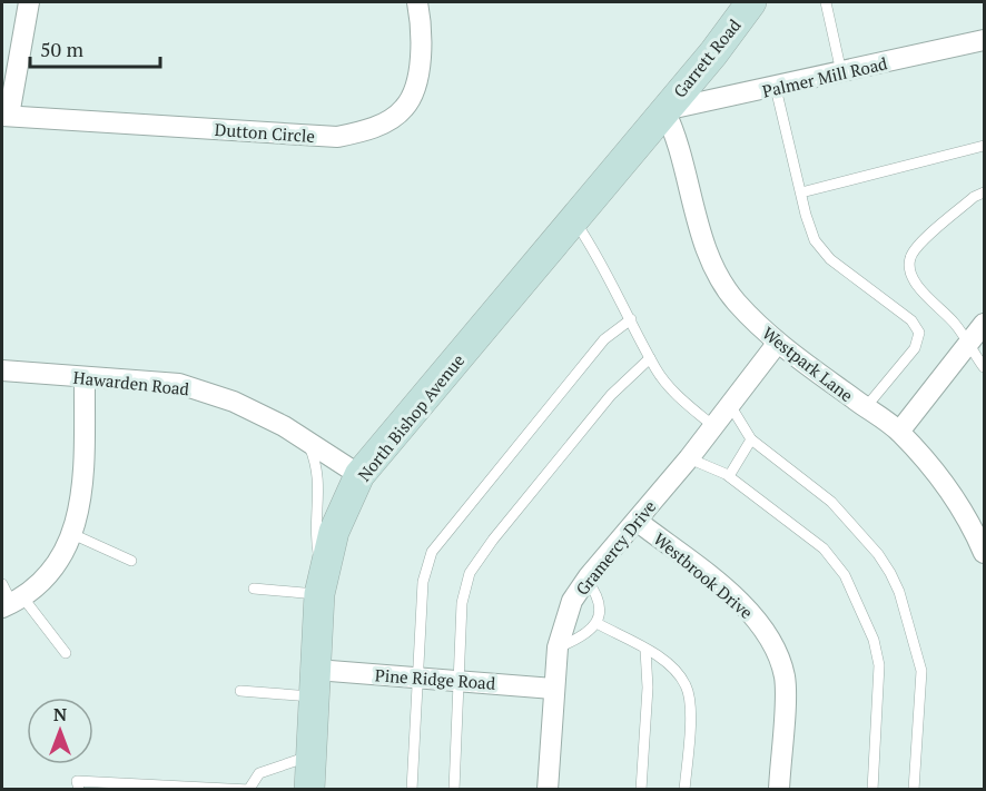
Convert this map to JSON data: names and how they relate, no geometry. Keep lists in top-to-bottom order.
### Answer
{
  "streets": {
    "main road": ["Garrett Road", "North Bishop Avenue"],
    "street": [
      "Palmer Mill Road",
      "Dutton Circle",
      "Westpark Lane",
      "Hawarden Road",
      "Gramercy Drive",
      "Westbrook Drive",
      "Pine Ridge Road"
    ]
  },
  "crossings": [
    ["Garrett Road", "Palmer Mill Road"],
    ["Garrett Road", "Westpark Lane"],
    ["Garrett Road", "North Bishop Avenue"],
    ["Palmer Mill Road", "Westpark Lane"],
    ["Palmer Mill Road", "North Bishop Avenue"],
    ["Westpark Lane", "North Bishop Avenue"],
    ["Westpark Lane", "Gramercy Drive"],
    ["Hawarden Road", "North Bishop Avenue"],
    ["North Bishop Avenue", "Pine Ridge Road"],
    ["Gramercy Drive", "Westbrook Drive"],
    ["Gramercy Drive", "Pine Ridge Road"]
  ],
  "scale_bar": "50 m",
  "north": "top"
}
